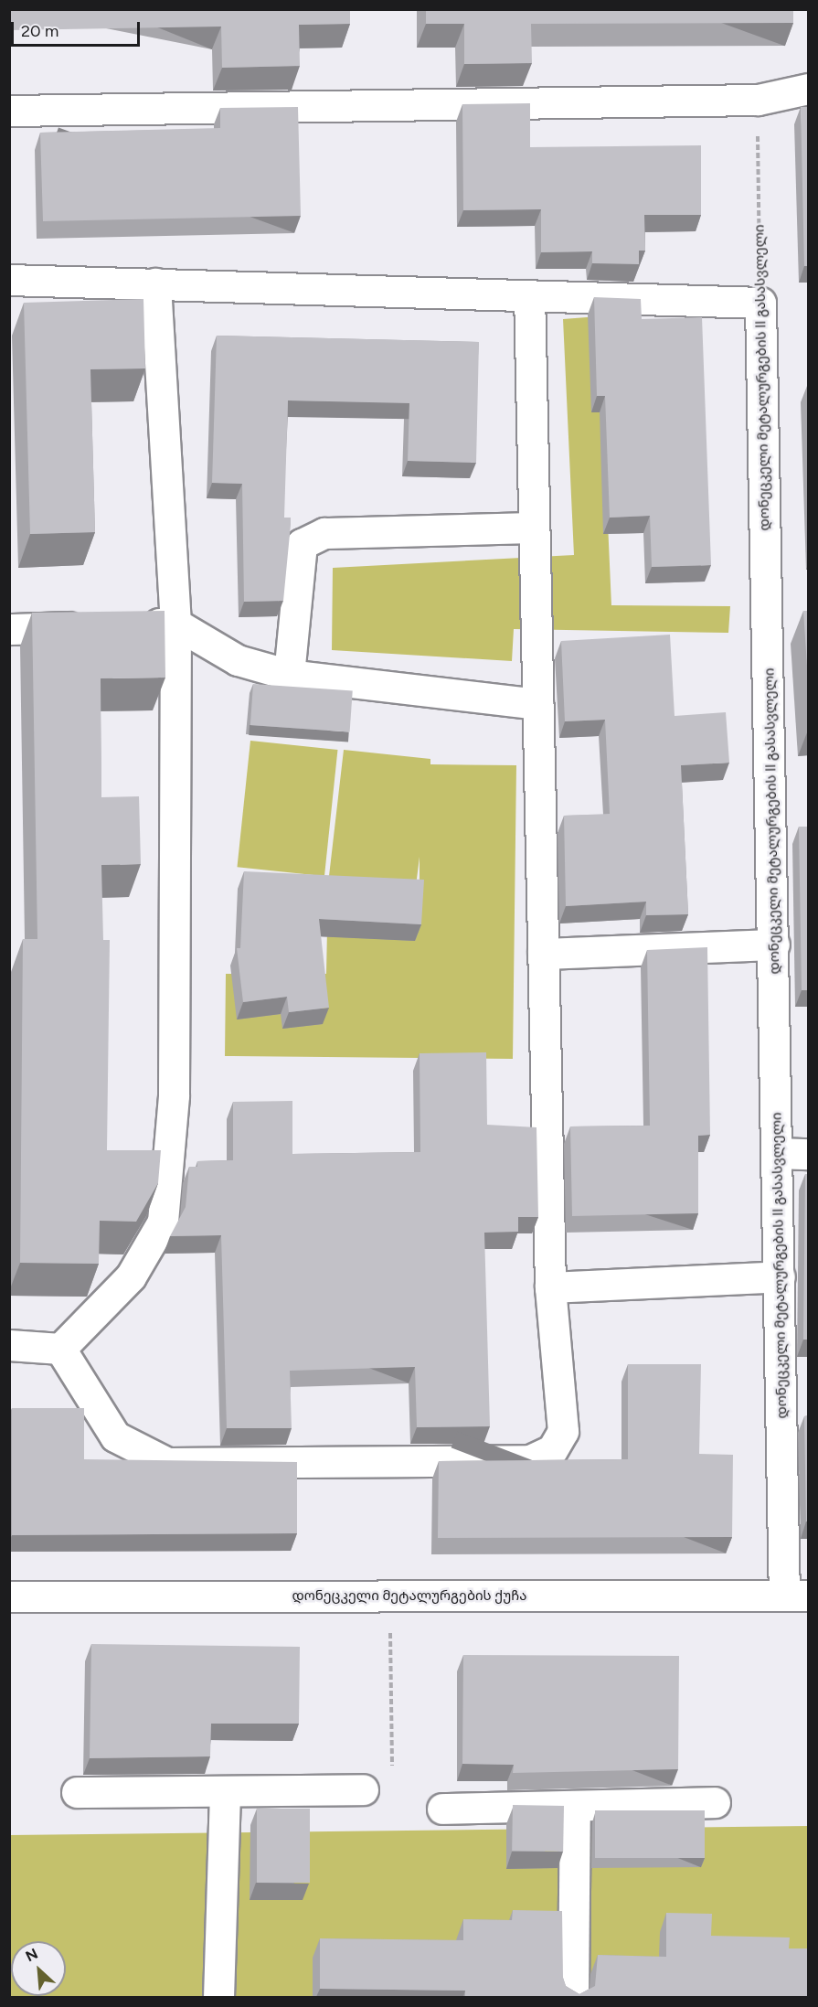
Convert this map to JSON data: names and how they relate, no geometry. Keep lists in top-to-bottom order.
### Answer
{
  "streets": {
    "street": ["დონეცკელი მეტალურგების II გასასვლელი", "დონეცკელი მეტალურგების ქუჩა"]
  },
  "crossings": [
    ["დონეცკელი მეტალურგების II გასასვლელი", "დონეცკელი მეტალურგების ქუჩა"]
  ],
  "scale_bar": "20 m",
  "north": "top left"
}
